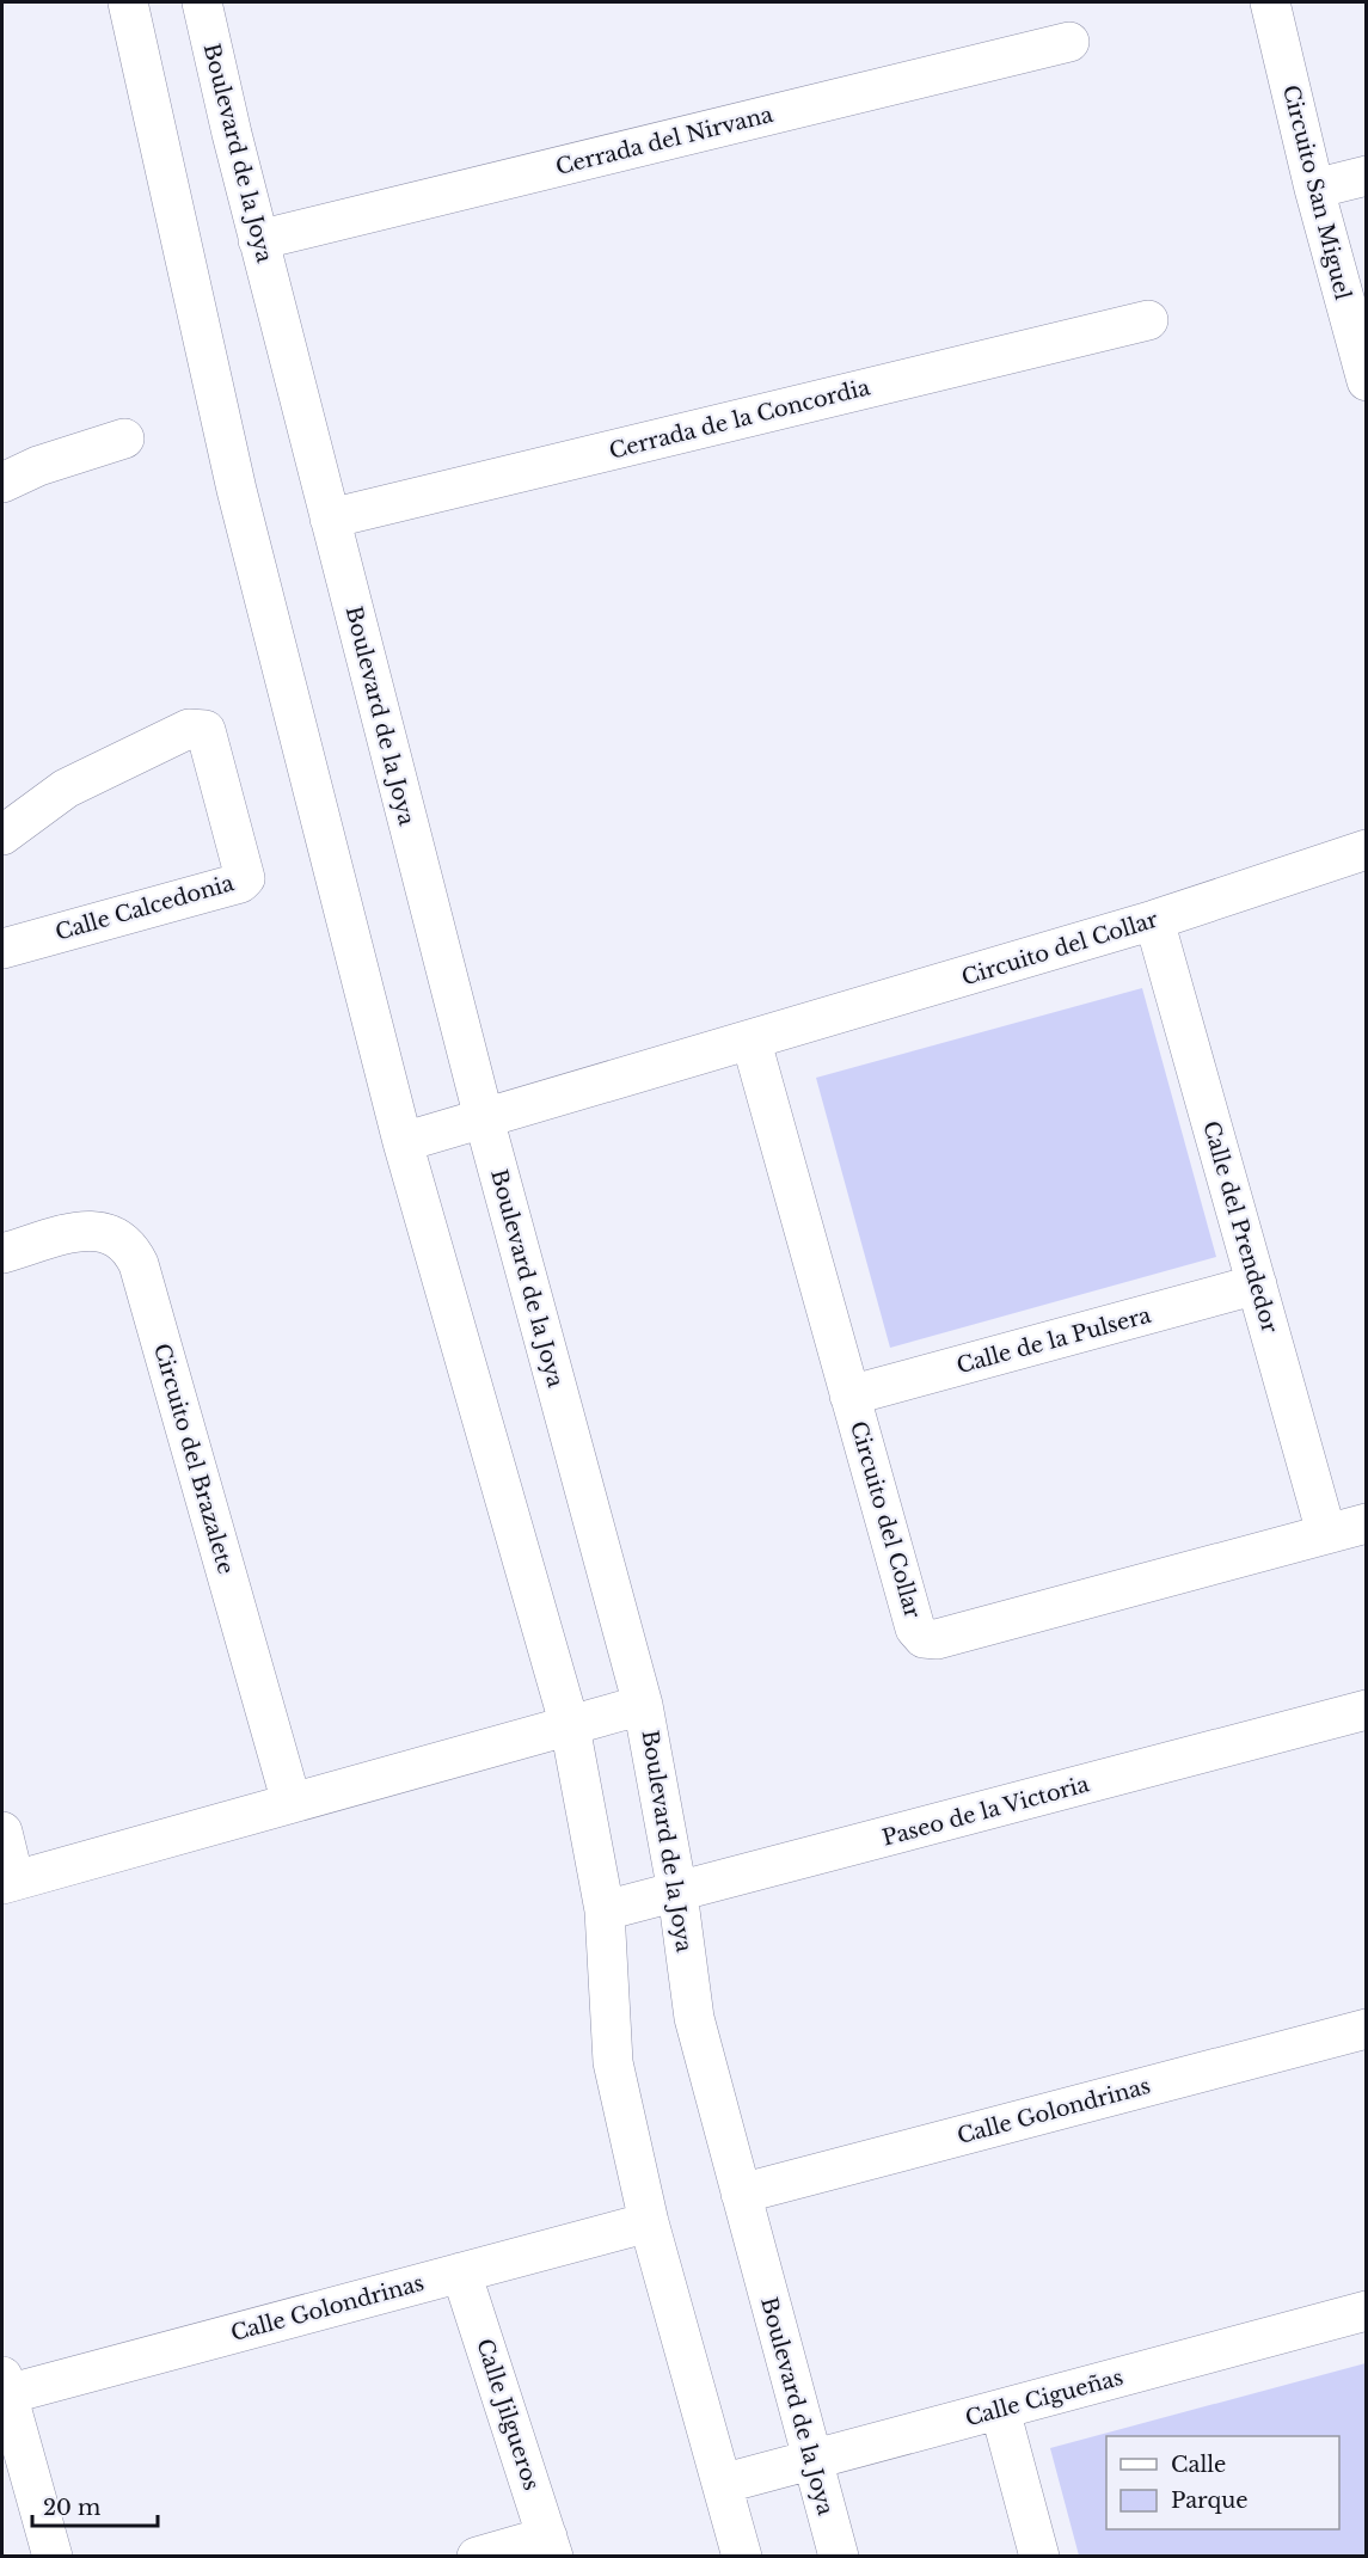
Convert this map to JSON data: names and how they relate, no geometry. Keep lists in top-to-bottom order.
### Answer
{
  "streets": {
    "street": [
      "Cerrada del Nirvana",
      "Boulevard de la Joya",
      "Circuito San Miguel",
      "Cerrada de la Concordia",
      "Calle Calcedonia",
      "Circuito del Collar",
      "Calle del Prendedor",
      "Calle de la Pulsera",
      "Circuito del Brazalete",
      "Paseo de la Victoria",
      "Calle Golondrinas",
      "Calle Cigueñas",
      "Calle Jilgueros"
    ]
  },
  "crossings": [
    ["Cerrada del Nirvana", "Boulevard de la Joya"],
    ["Boulevard de la Joya", "Cerrada de la Concordia"],
    ["Boulevard de la Joya", "Circuito del Collar"],
    ["Boulevard de la Joya", "Paseo de la Victoria"],
    ["Boulevard de la Joya", "Calle Golondrinas"],
    ["Boulevard de la Joya", "Calle Cigueñas"],
    ["Circuito del Collar", "Calle del Prendedor"],
    ["Circuito del Collar", "Calle de la Pulsera"],
    ["Calle del Prendedor", "Calle de la Pulsera"],
    ["Calle Golondrinas", "Calle Jilgueros"]
  ],
  "legend": ["Calle", "Parque"],
  "scale_bar": "20 m"
}
